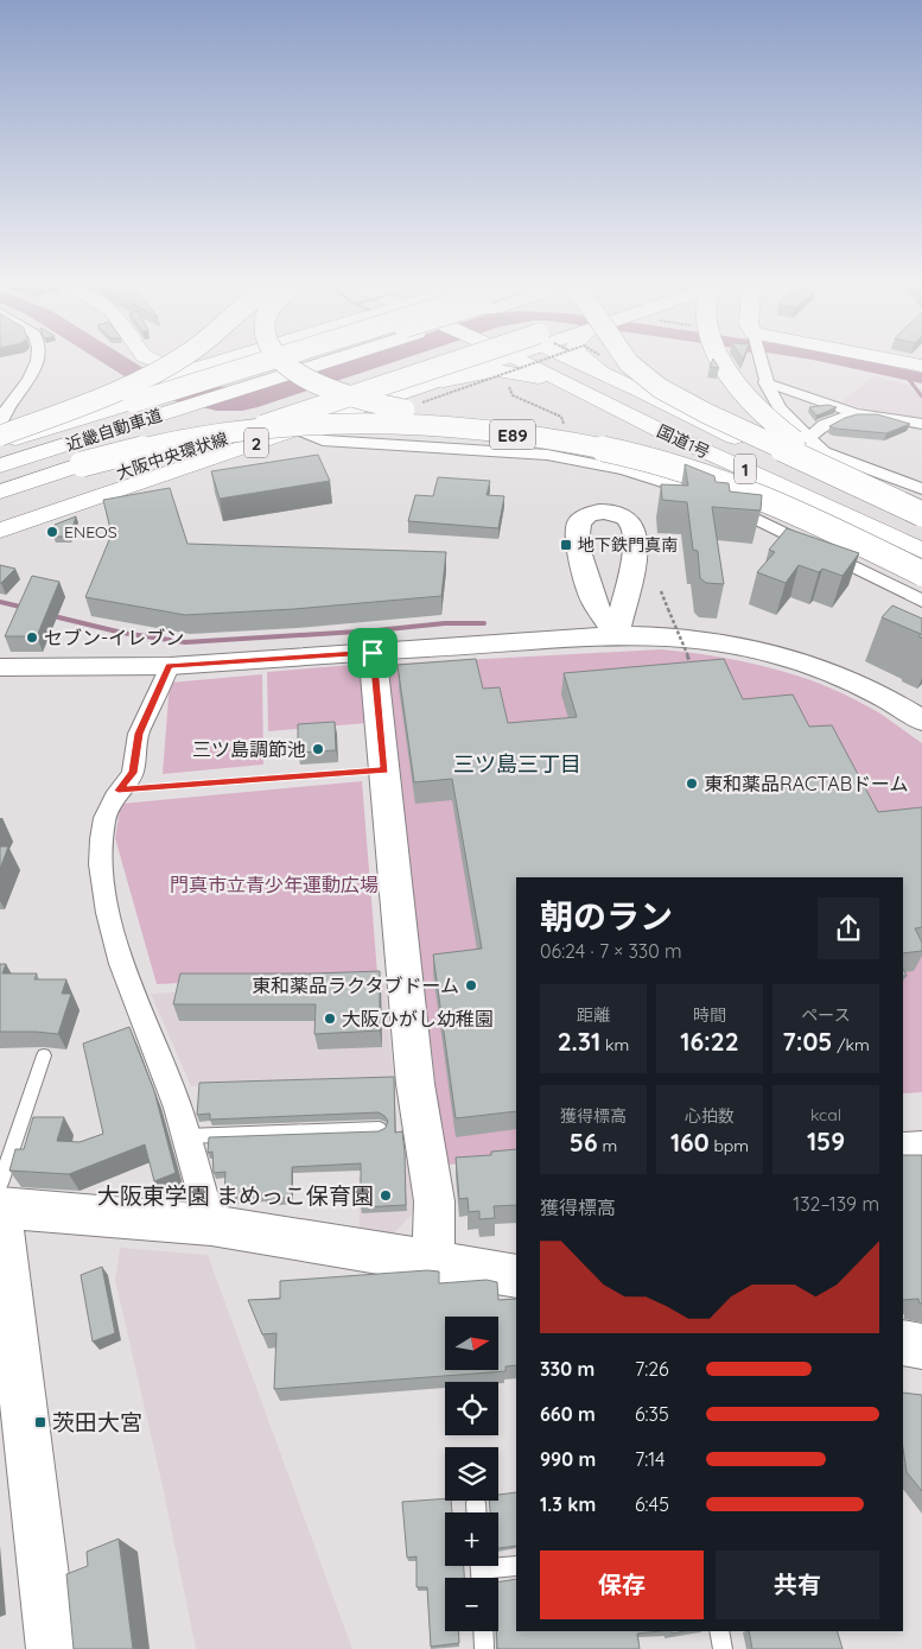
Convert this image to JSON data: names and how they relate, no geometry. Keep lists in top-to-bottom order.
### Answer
{
  "streets": {
    "main road": [
      "近畿自動車道",
      "E89",
      "国道1号",
      "2",
      "大阪中央環状線",
      "1"
    ]
  },
  "districts": ["三ツ島三丁目"],
  "parks": ["門真市立青少年運動広場"],
  "places": {
    "other": [
      "ENEOS",
      "セブン-イレブン",
      "三ツ島調節池",
      "東和薬品RACTABドーム",
      "東和薬品ラクタブドーム",
      "大阪ひがし幼稚園",
      "大阪東学園 まめっこ保育園"
    ],
    "transit": ["地下鉄門真南", "茨田大宮"]
  },
  "north": "right",
  "page": {
    "heading": ["朝のラン", "06:24 · 7 × 330 m"],
    "stats": [
      ["距離", "2.31 km"],
      ["時間", "16:22"],
      ["ペース", "7:05 /km"],
      ["獲得標高", "56 m"],
      ["心拍数", "160 bpm"],
      ["kcal", "159"]
    ],
    "chart": ["獲得標高", "132–139 m"],
    "map_buttons": ["+", "−"],
    "list": [
      {
        "name": "330 m",
        "note": "7:26"
      },
      {
        "name": "660 m",
        "note": "6:35"
      },
      {
        "name": "990 m",
        "note": "7:14"
      },
      {
        "name": "1.3 km",
        "note": "6:45"
      }
    ],
    "buttons": ["保存", "共有"]
  }
}
